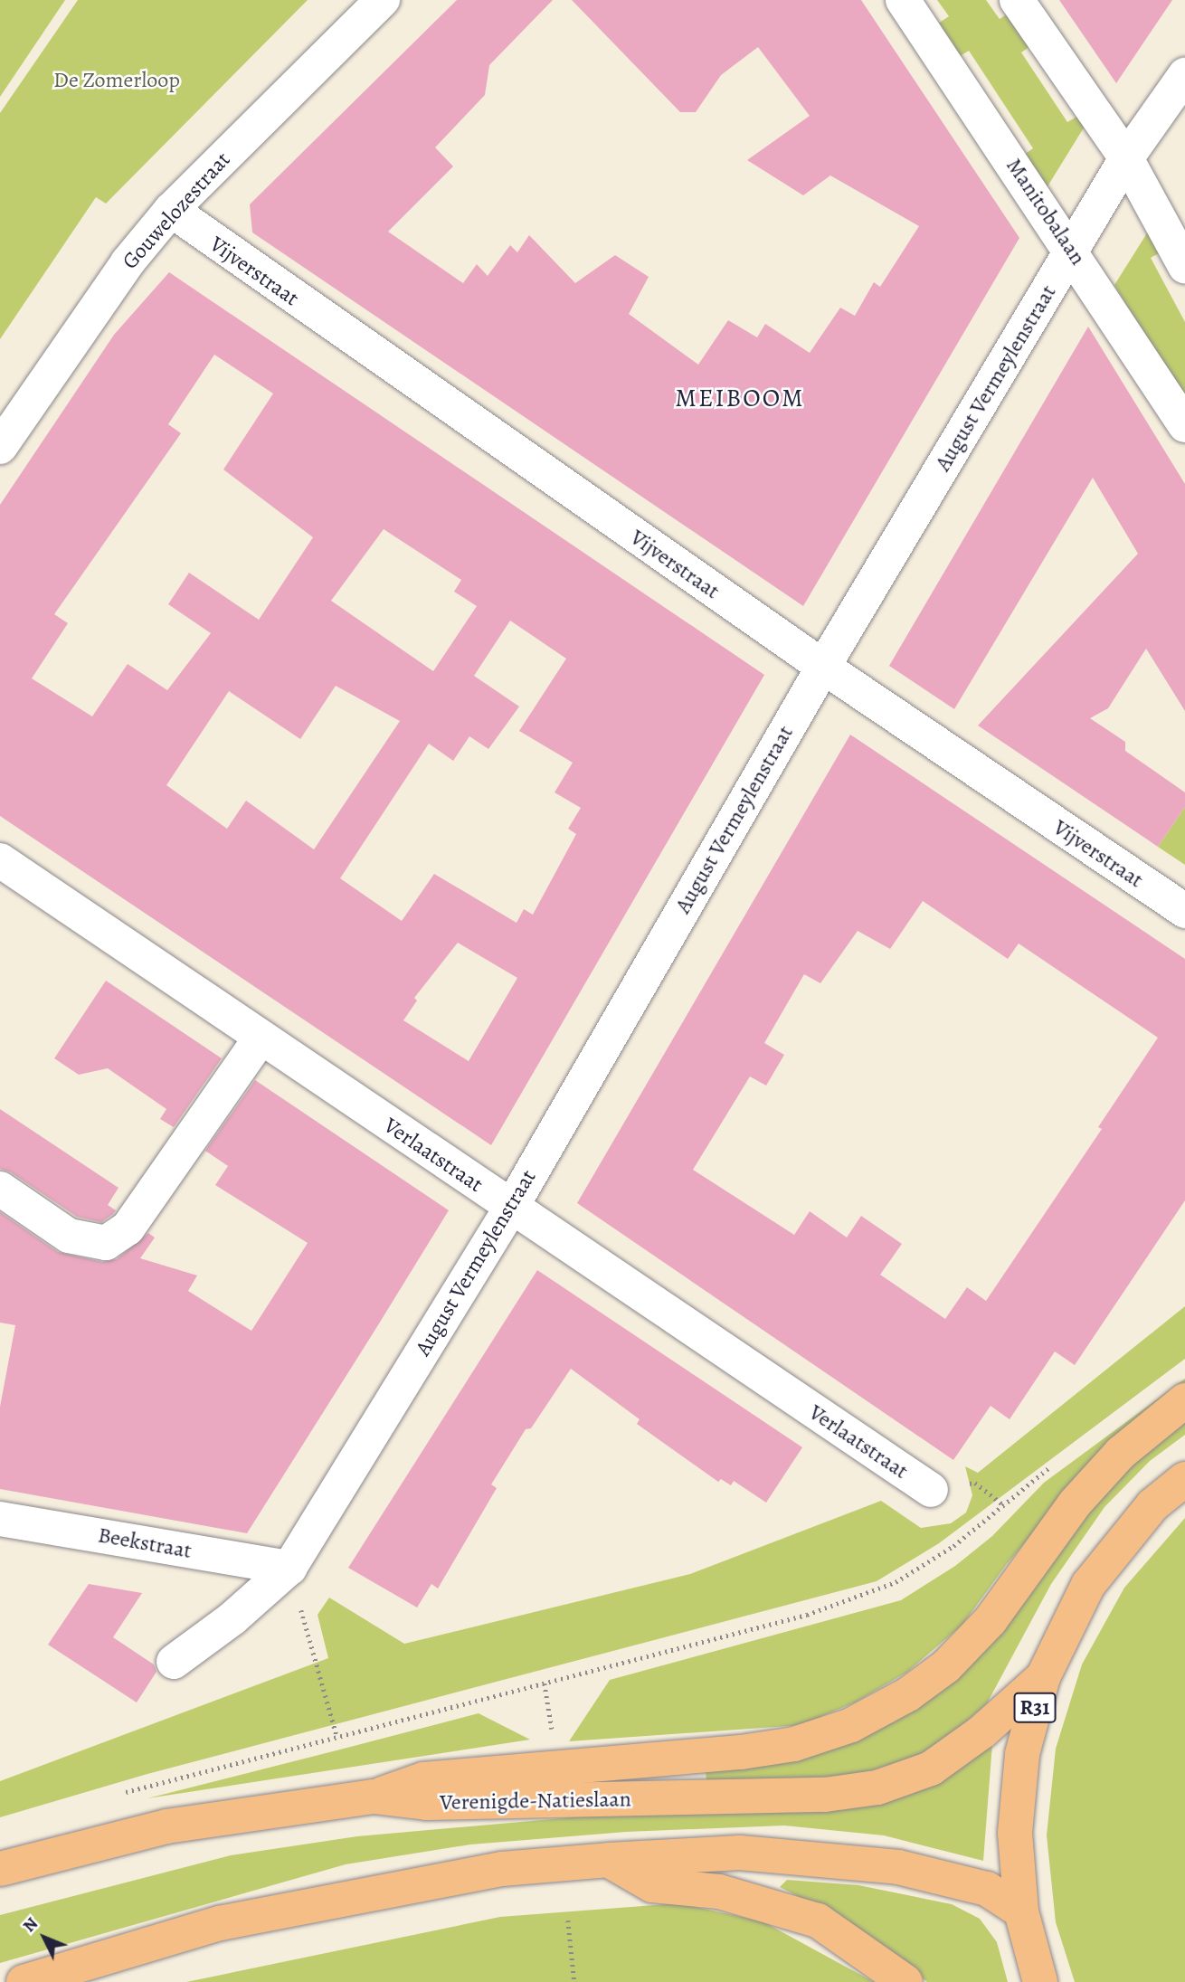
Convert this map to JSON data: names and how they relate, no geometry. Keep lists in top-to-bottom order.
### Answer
{
  "streets": {
    "main road": ["R31", "Verenigde-Natieslaan"],
    "street": [
      "Gouwelozestraat",
      "Manitobalaan",
      "Vijverstraat",
      "August Vermeylenstraat",
      "Verlaatstraat",
      "Beekstraat"
    ]
  },
  "crossings": [
    ["Gouwelozestraat", "Vijverstraat"],
    ["Manitobalaan", "August Vermeylenstraat"],
    ["Vijverstraat", "August Vermeylenstraat"],
    ["August Vermeylenstraat", "Verlaatstraat"],
    ["August Vermeylenstraat", "Beekstraat"],
    ["R31", "Verenigde-Natieslaan"]
  ],
  "districts": ["MEIBOOM"],
  "parks": ["De Zomerloop"],
  "north": "top left"
}
